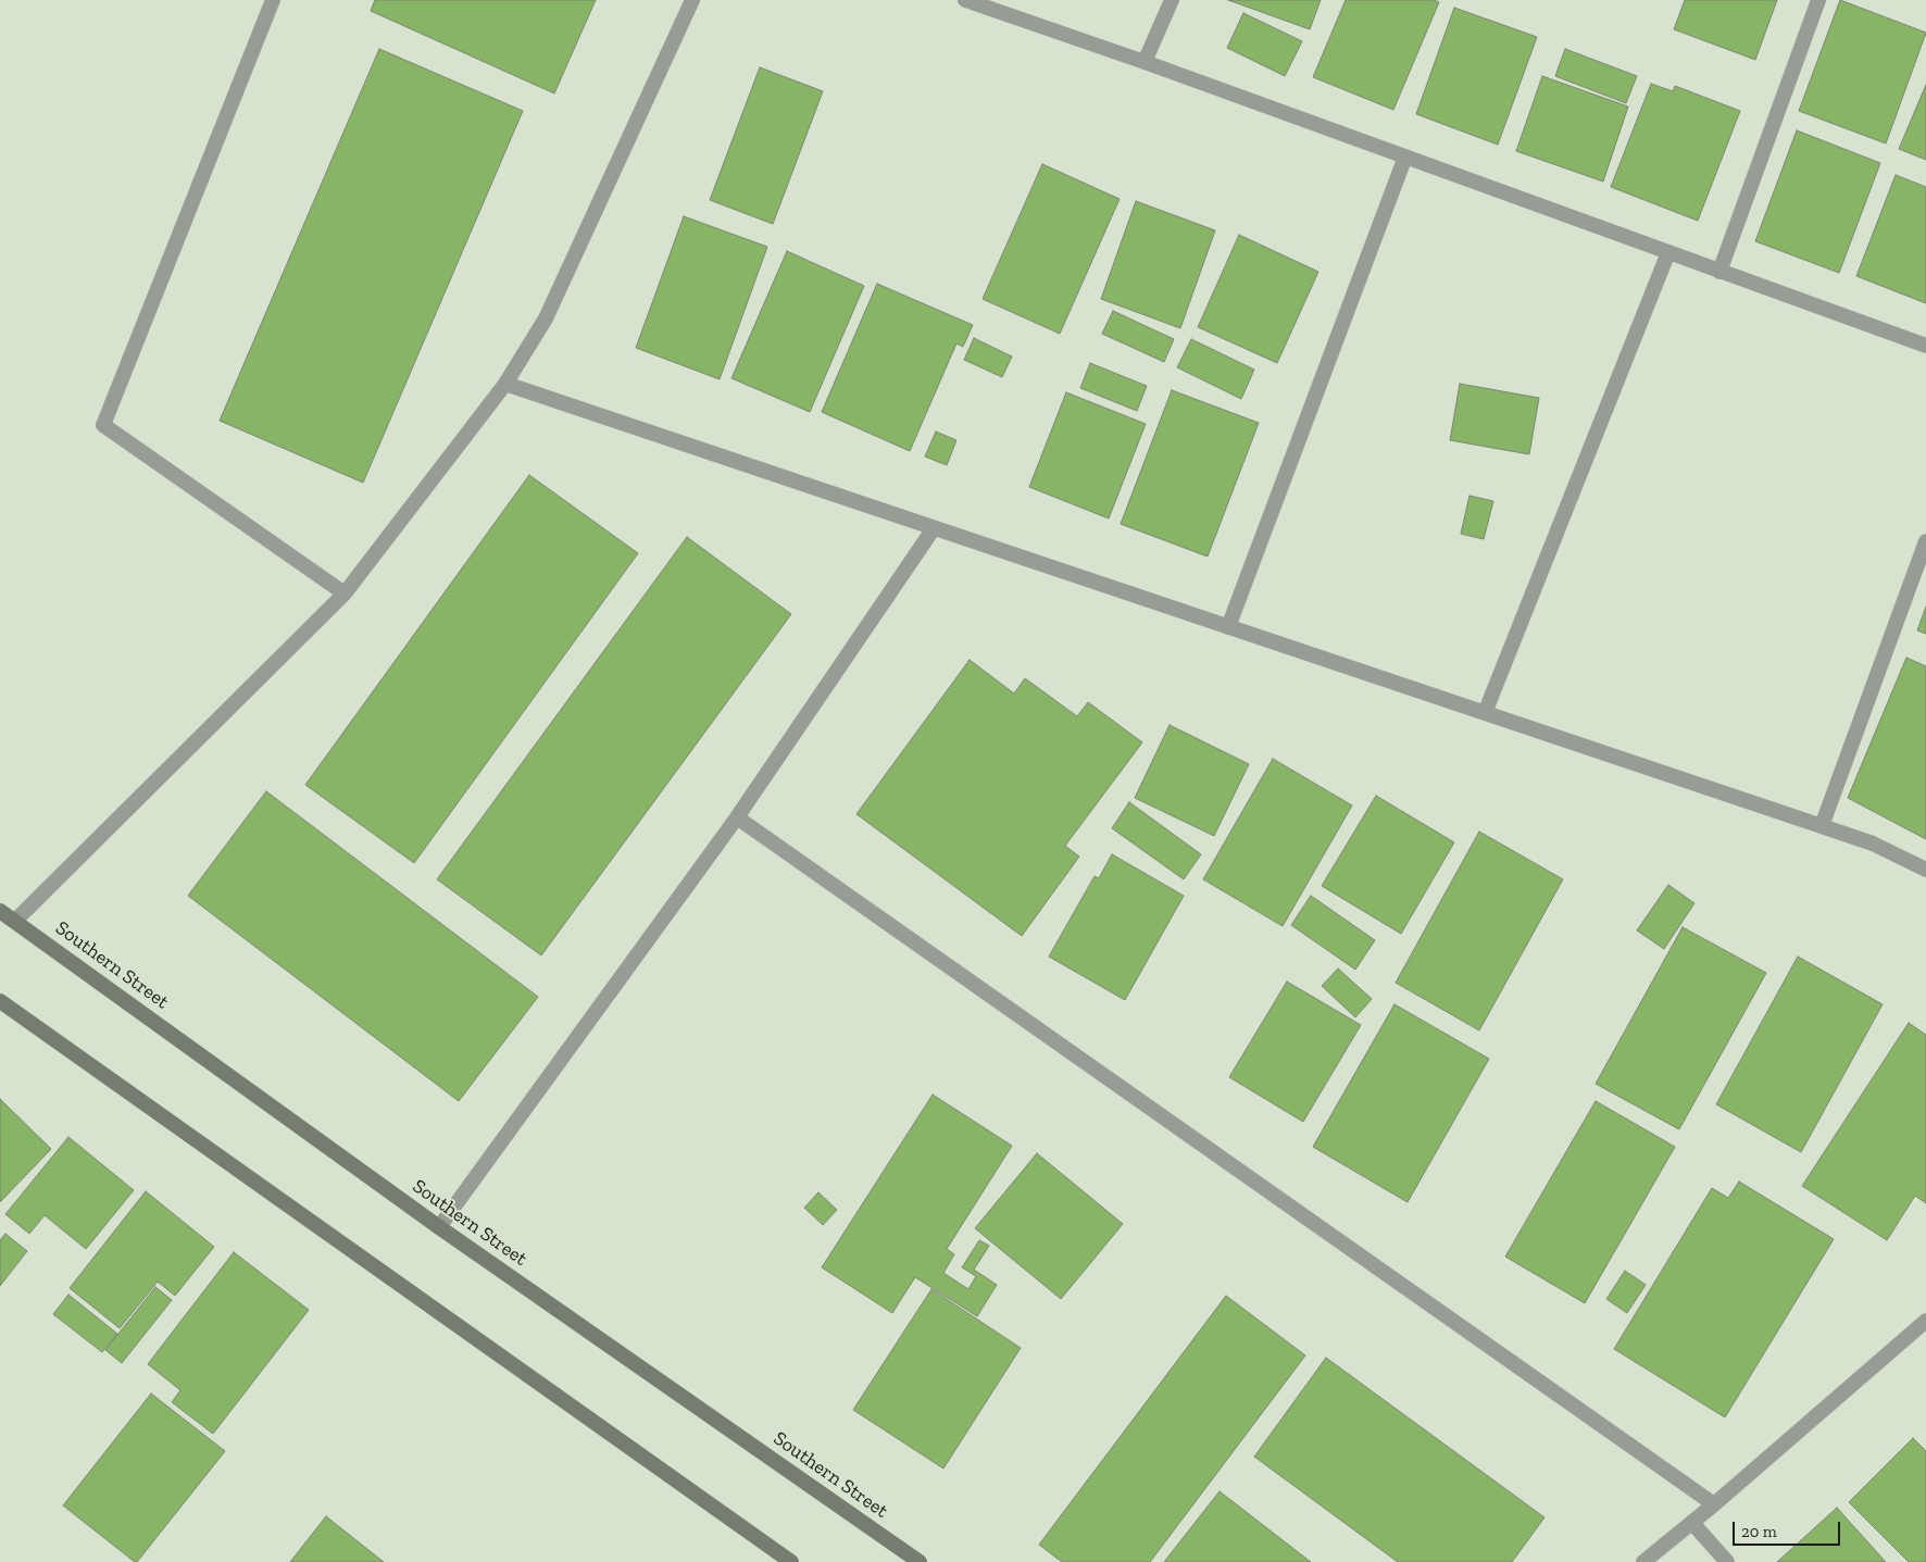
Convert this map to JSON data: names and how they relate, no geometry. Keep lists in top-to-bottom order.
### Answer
{
  "streets": {
    "main road": ["Southern Street"]
  },
  "scale_bar": "20 m"
}
